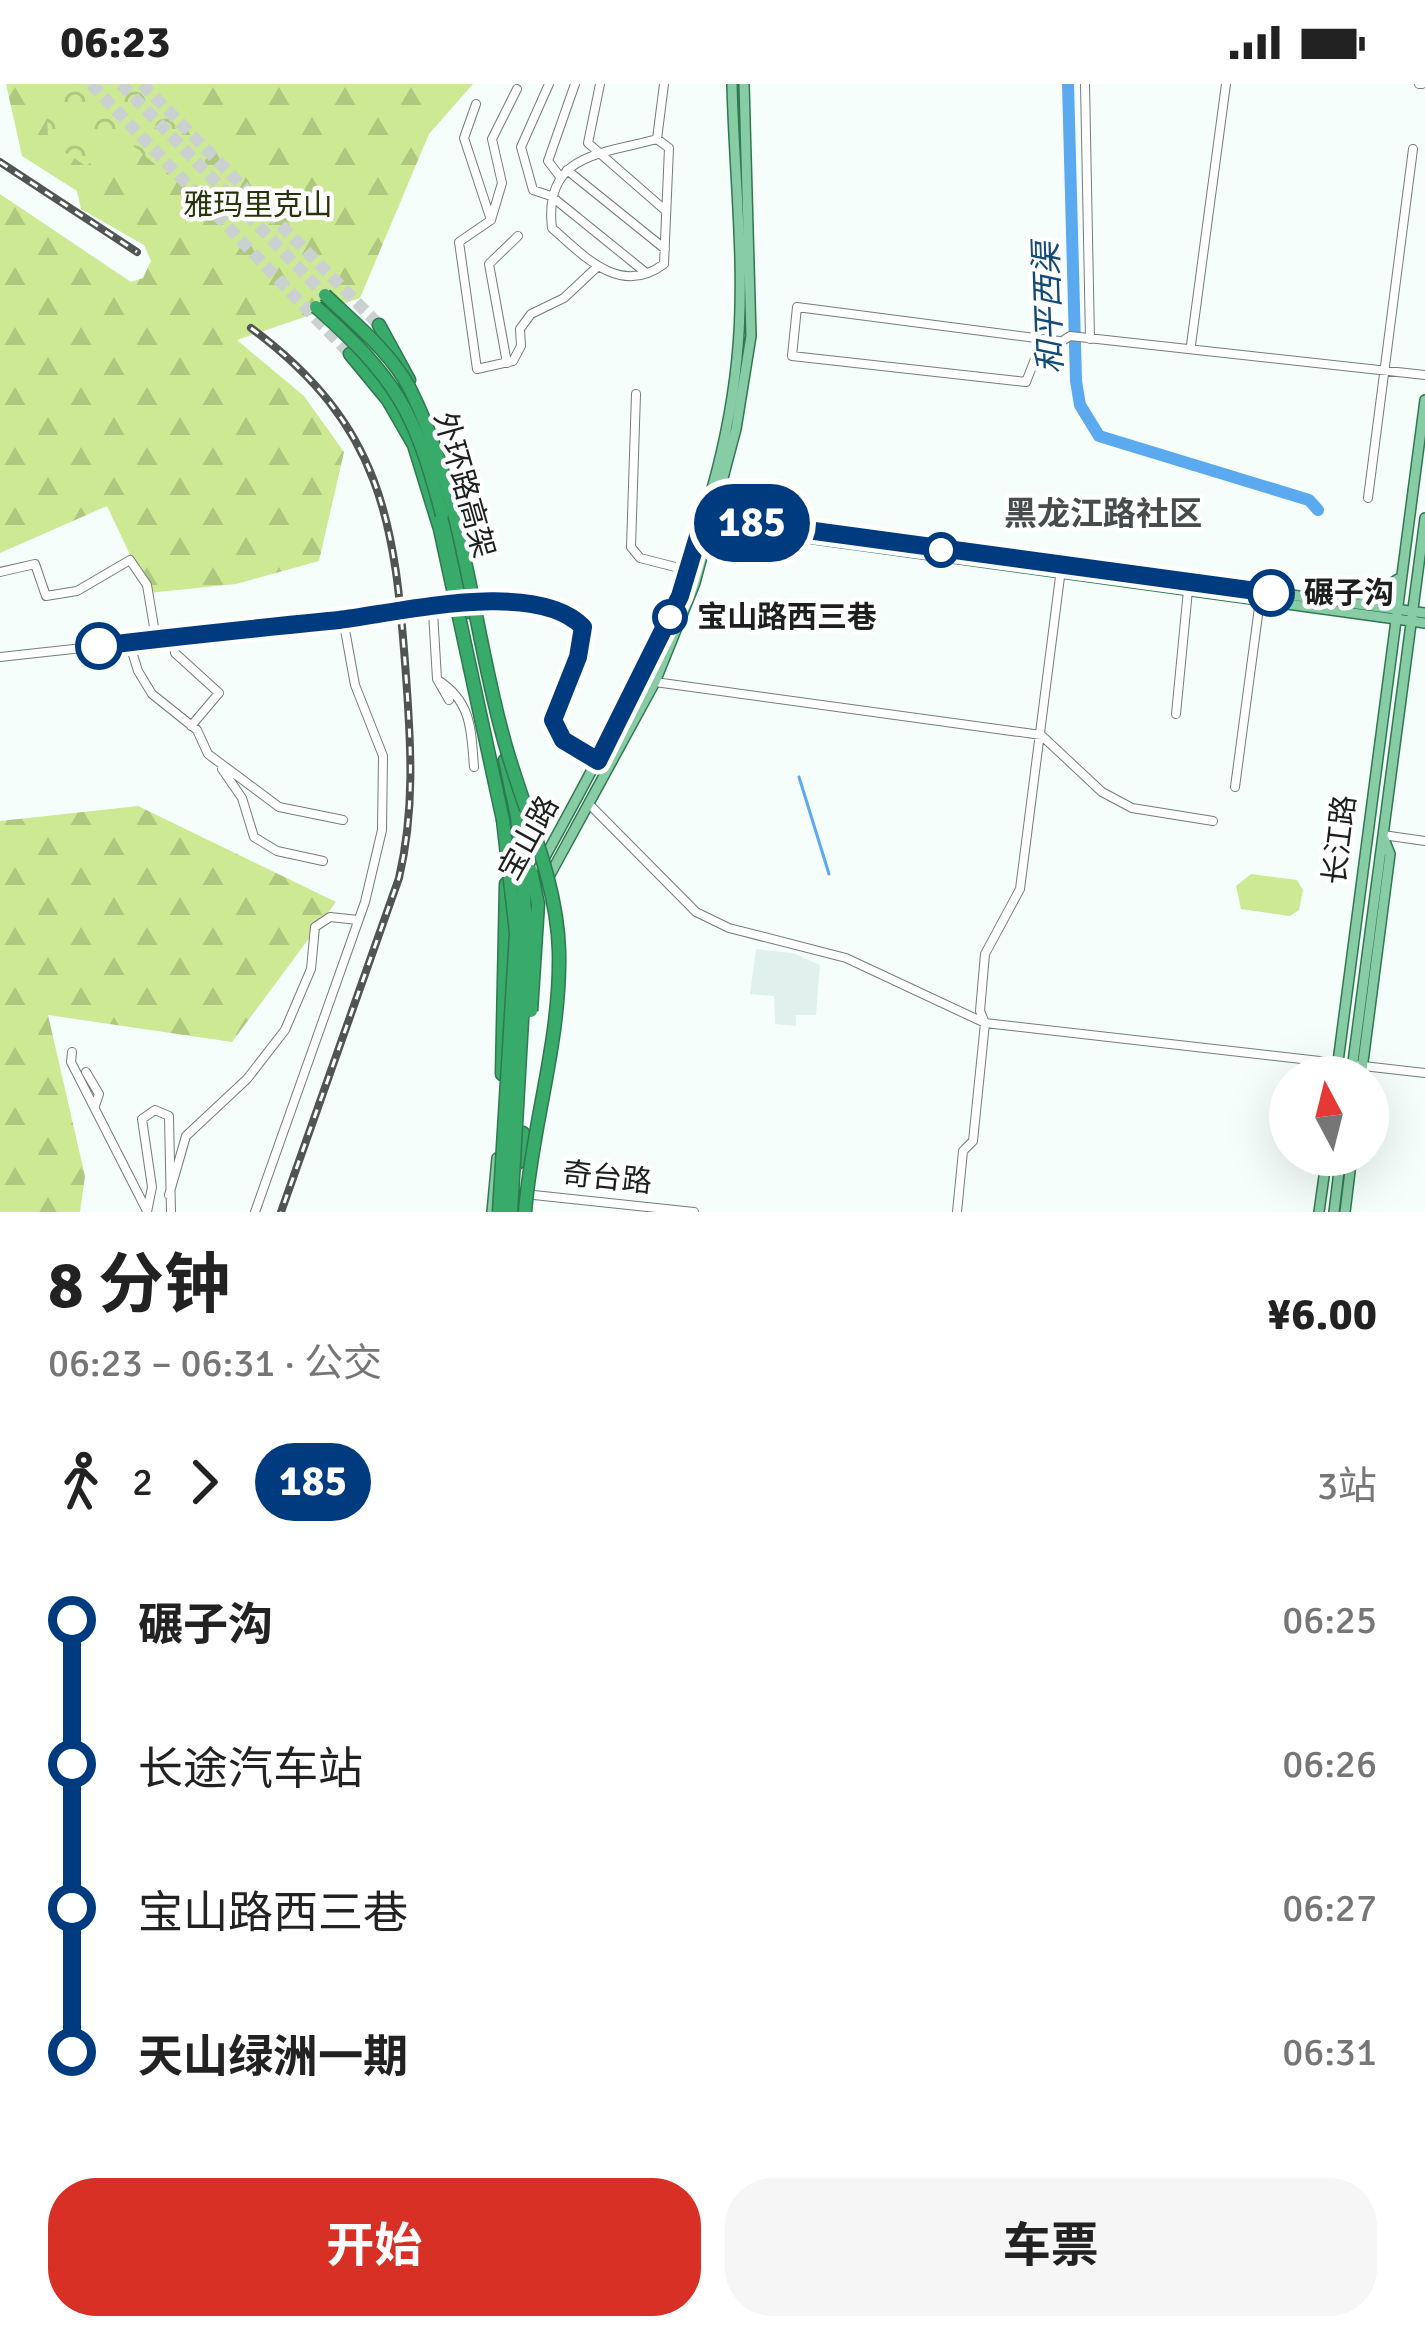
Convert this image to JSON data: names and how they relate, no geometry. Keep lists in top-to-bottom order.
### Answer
{
  "streets": {
    "highway": ["外环路高架"],
    "main road": ["宝山路", "长江路"],
    "street": ["奇台路"]
  },
  "crossings": [
    ["外环路高架", "宝山路"],
    ["宝山路", "奇台路"]
  ],
  "districts": ["黑龙江路社区"],
  "water": ["和平西渠"],
  "parks": ["雅玛里克山"],
  "places": ["碾子沟", "宝山路西三巷"],
  "lines": ["bus line 185"],
  "north": "top",
  "page": {
    "status": "06:23",
    "on_map": "185",
    "heading": ["8 分钟", "06:23 – 06:31 · 公交", "¥6.00"],
    "legs": ["2", "185", "3站"],
    "list": [
      {
        "name": "碾子沟",
        "value": "06:25"
      },
      {
        "name": "长途汽车站",
        "value": "06:26"
      },
      {
        "name": "宝山路西三巷",
        "value": "06:27"
      },
      {
        "name": "天山绿洲一期",
        "value": "06:31"
      }
    ],
    "buttons": ["开始", "车票"]
  }
}
